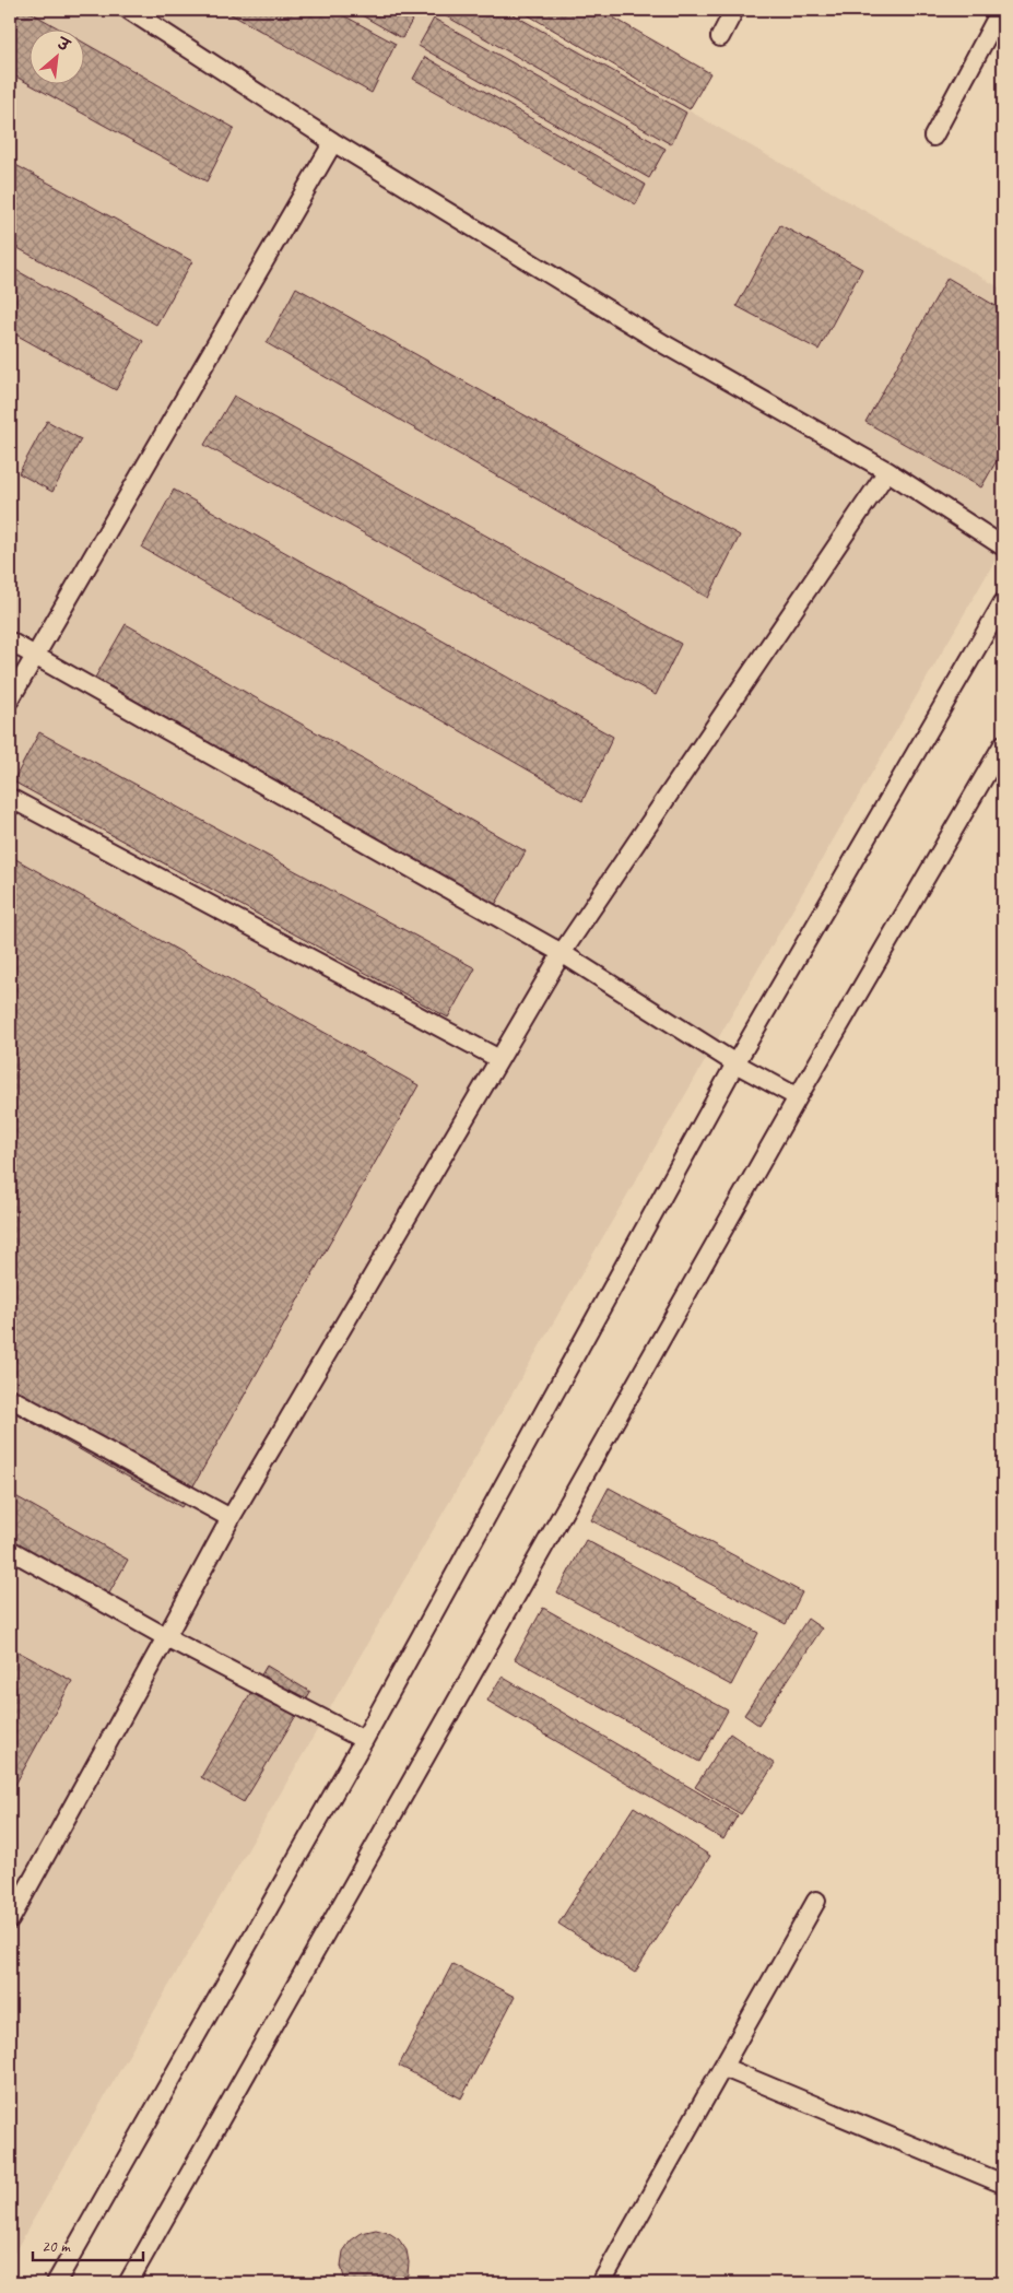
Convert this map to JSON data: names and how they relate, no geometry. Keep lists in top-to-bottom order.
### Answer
{
  "scale_bar": "20 m",
  "north": "top right"
}
